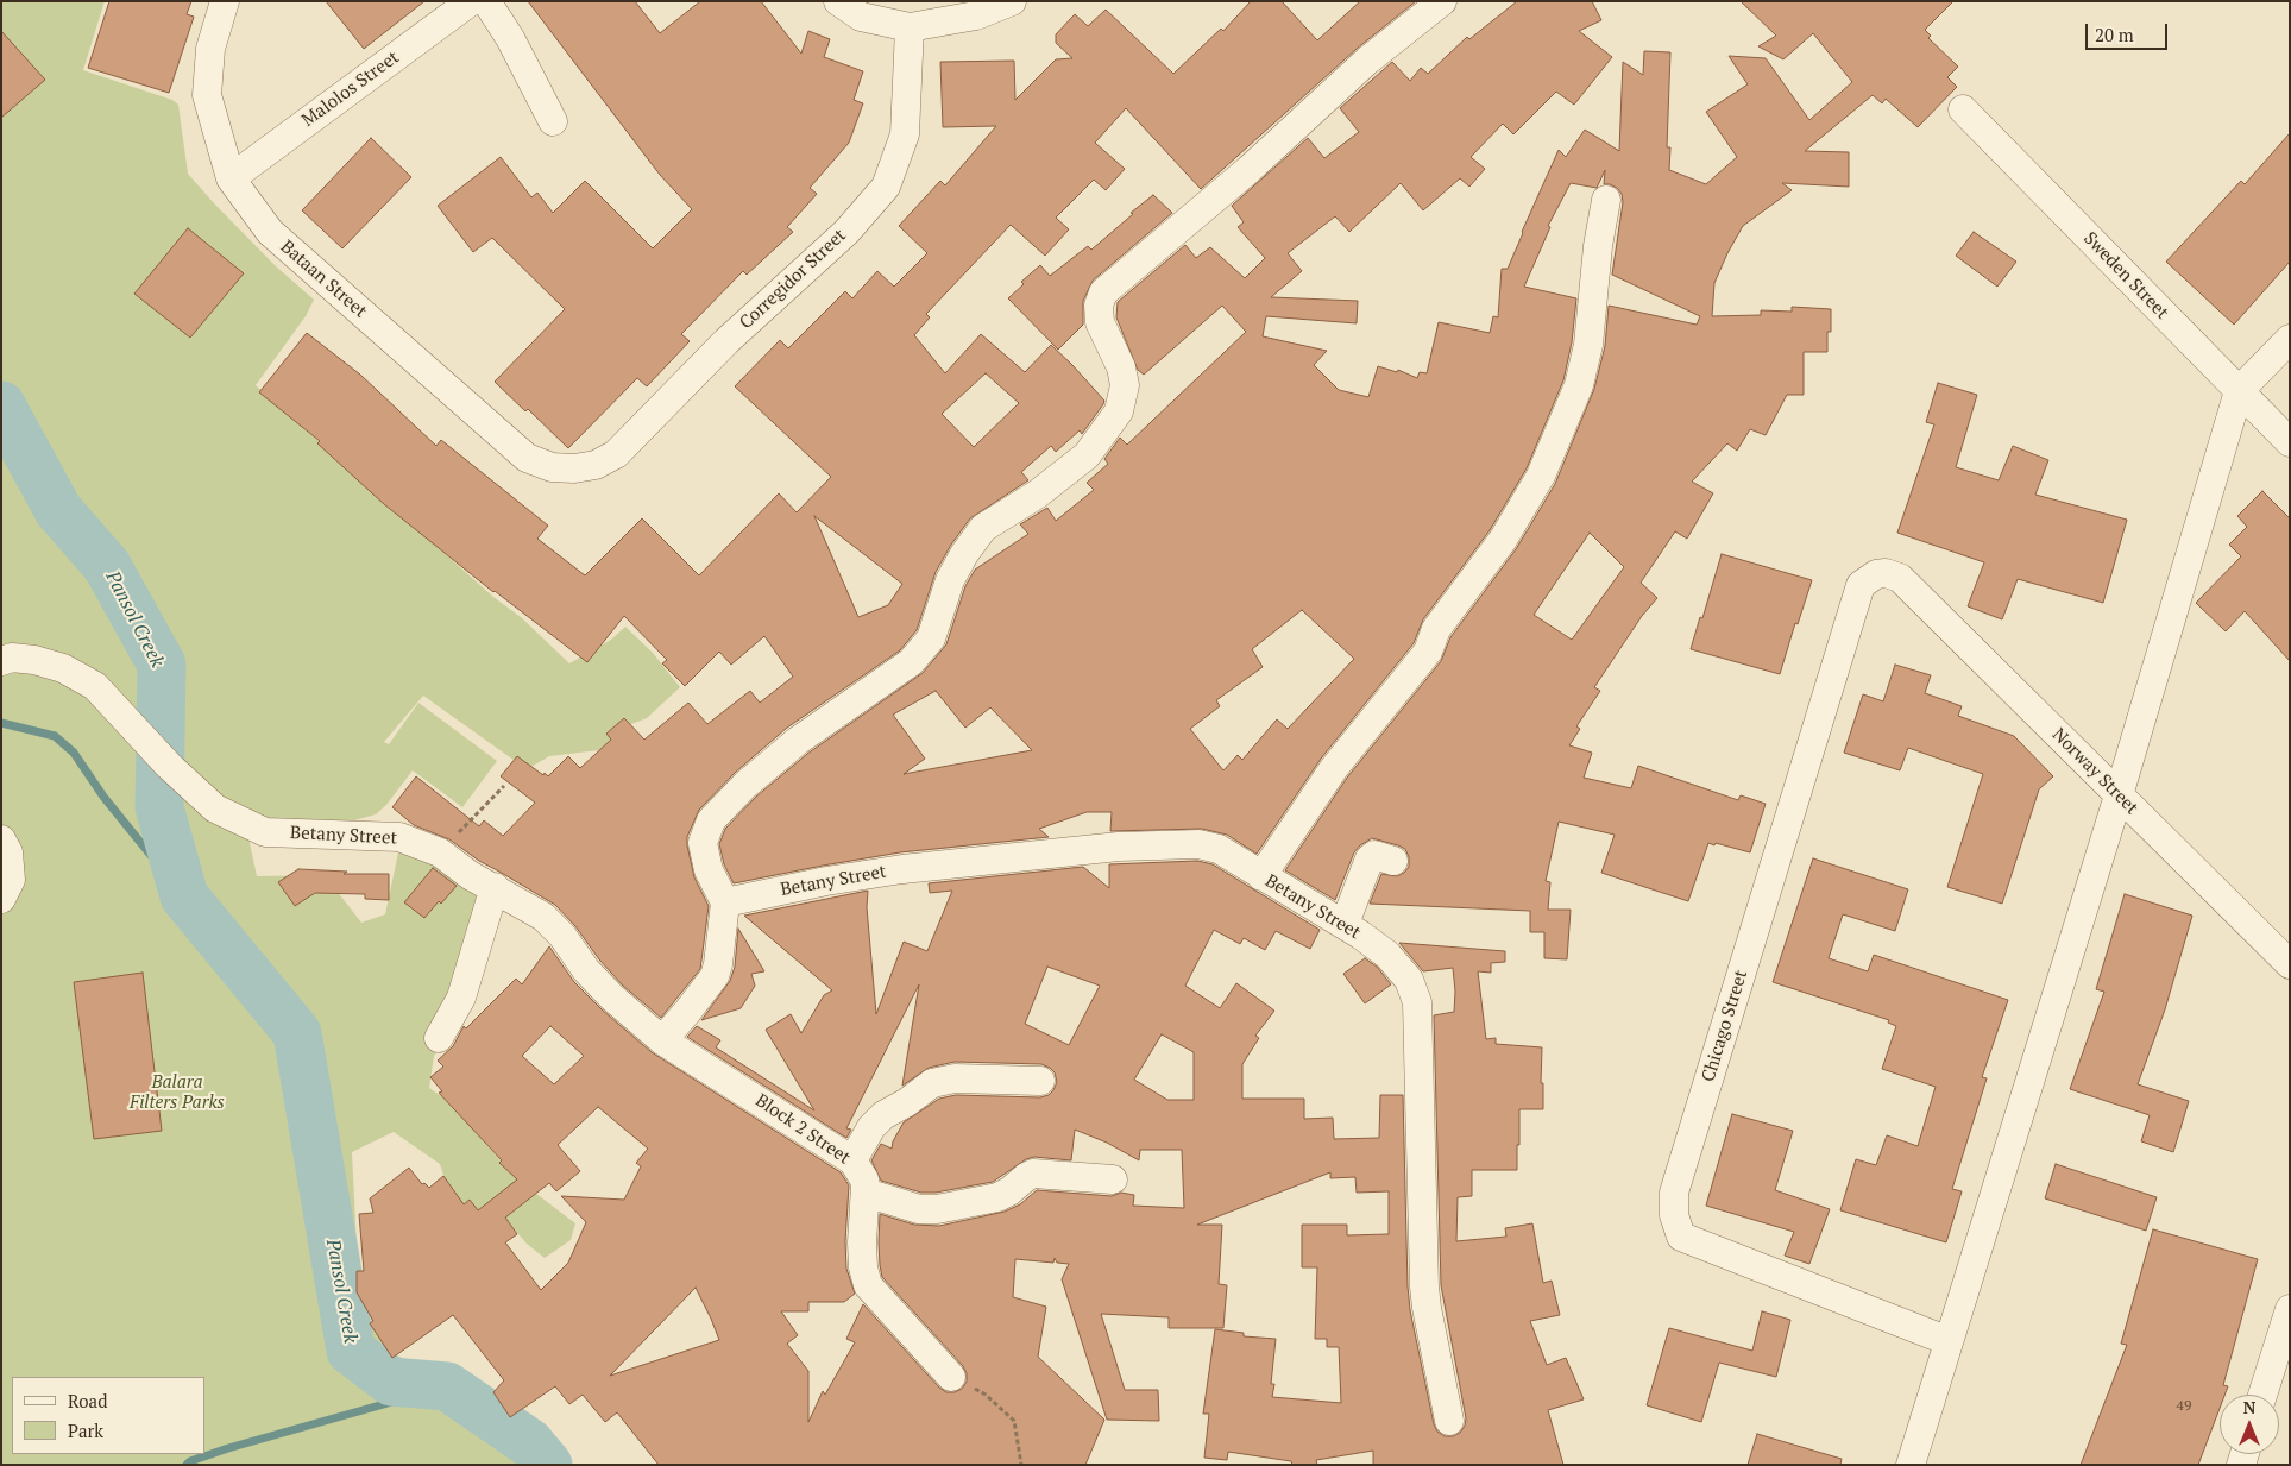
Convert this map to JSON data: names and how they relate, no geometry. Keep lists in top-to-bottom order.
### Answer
{
  "streets": {
    "street": [
      "Malolos Street",
      "Sweden Street",
      "Bataan Street",
      "Corregidor Street",
      "Norway Street",
      "Betany Street",
      "Chicago Street",
      "Block 2 Street"
    ]
  },
  "crossings": [
    ["Malolos Street", "Bataan Street"],
    ["Bataan Street", "Corregidor Street"],
    ["Norway Street", "Chicago Street"],
    ["Betany Street", "Block 2 Street"]
  ],
  "water": ["Pansol Creek"],
  "parks": ["Balara Filters Parks"],
  "house_numbers": ["49"],
  "legend": ["Road", "Park"],
  "scale_bar": "20 m",
  "north": "top"
}
